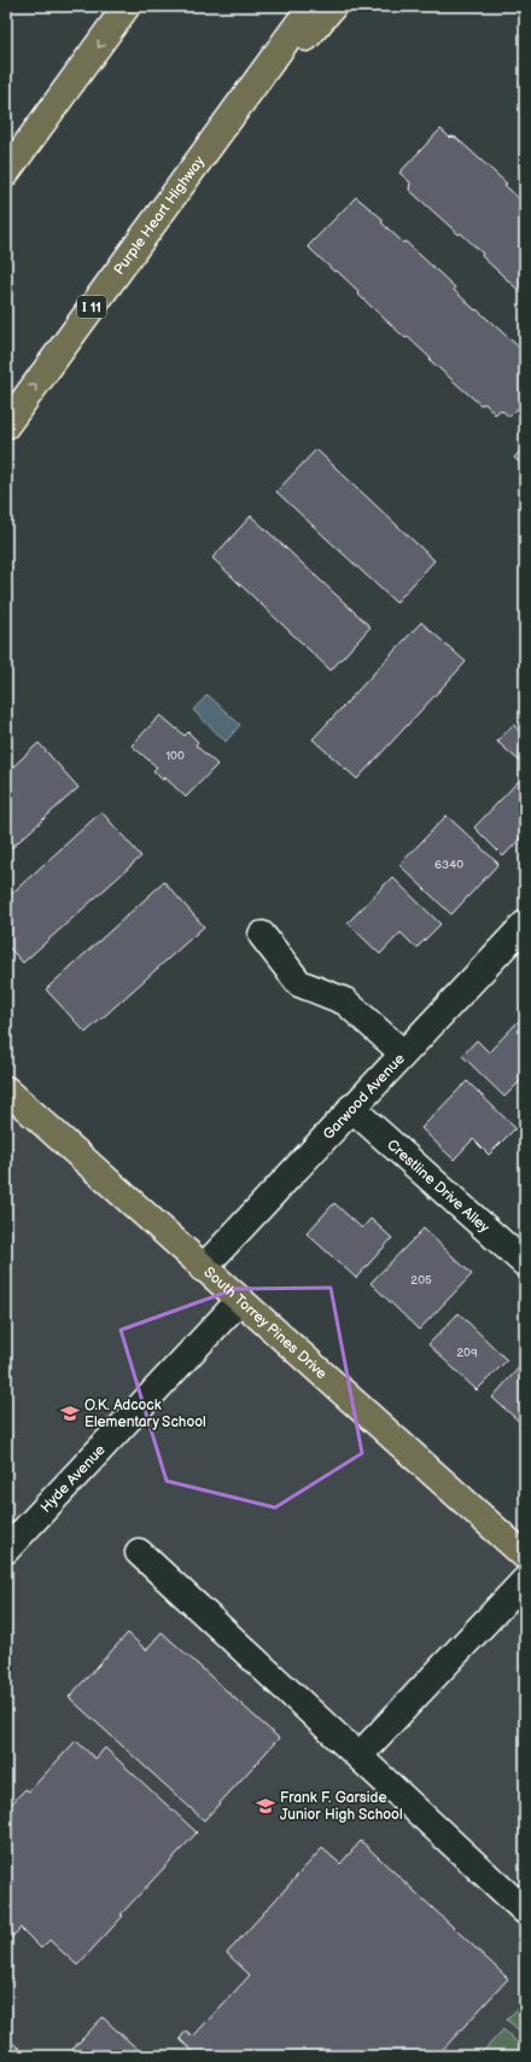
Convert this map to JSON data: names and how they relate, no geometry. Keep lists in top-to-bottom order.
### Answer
{
  "streets": {
    "main road": ["Purple Heart Highway", "I 11", "South Torrey Pines Drive"],
    "street": ["Garwood Avenue", "Crestline Drive Alley", "Hyde Avenue"]
  },
  "crossings": [
    ["Garwood Avenue", "Crestline Drive Alley"],
    ["Garwood Avenue", "South Torrey Pines Drive"],
    ["South Torrey Pines Drive", "Hyde Avenue"]
  ],
  "places": {
    "school or university": ["O.K. Adcock Elementary School", "Frank F. Garside Junior High School"]
  },
  "house_numbers": [
    "100",
    "6340",
    "205",
    "209"
  ]
}
